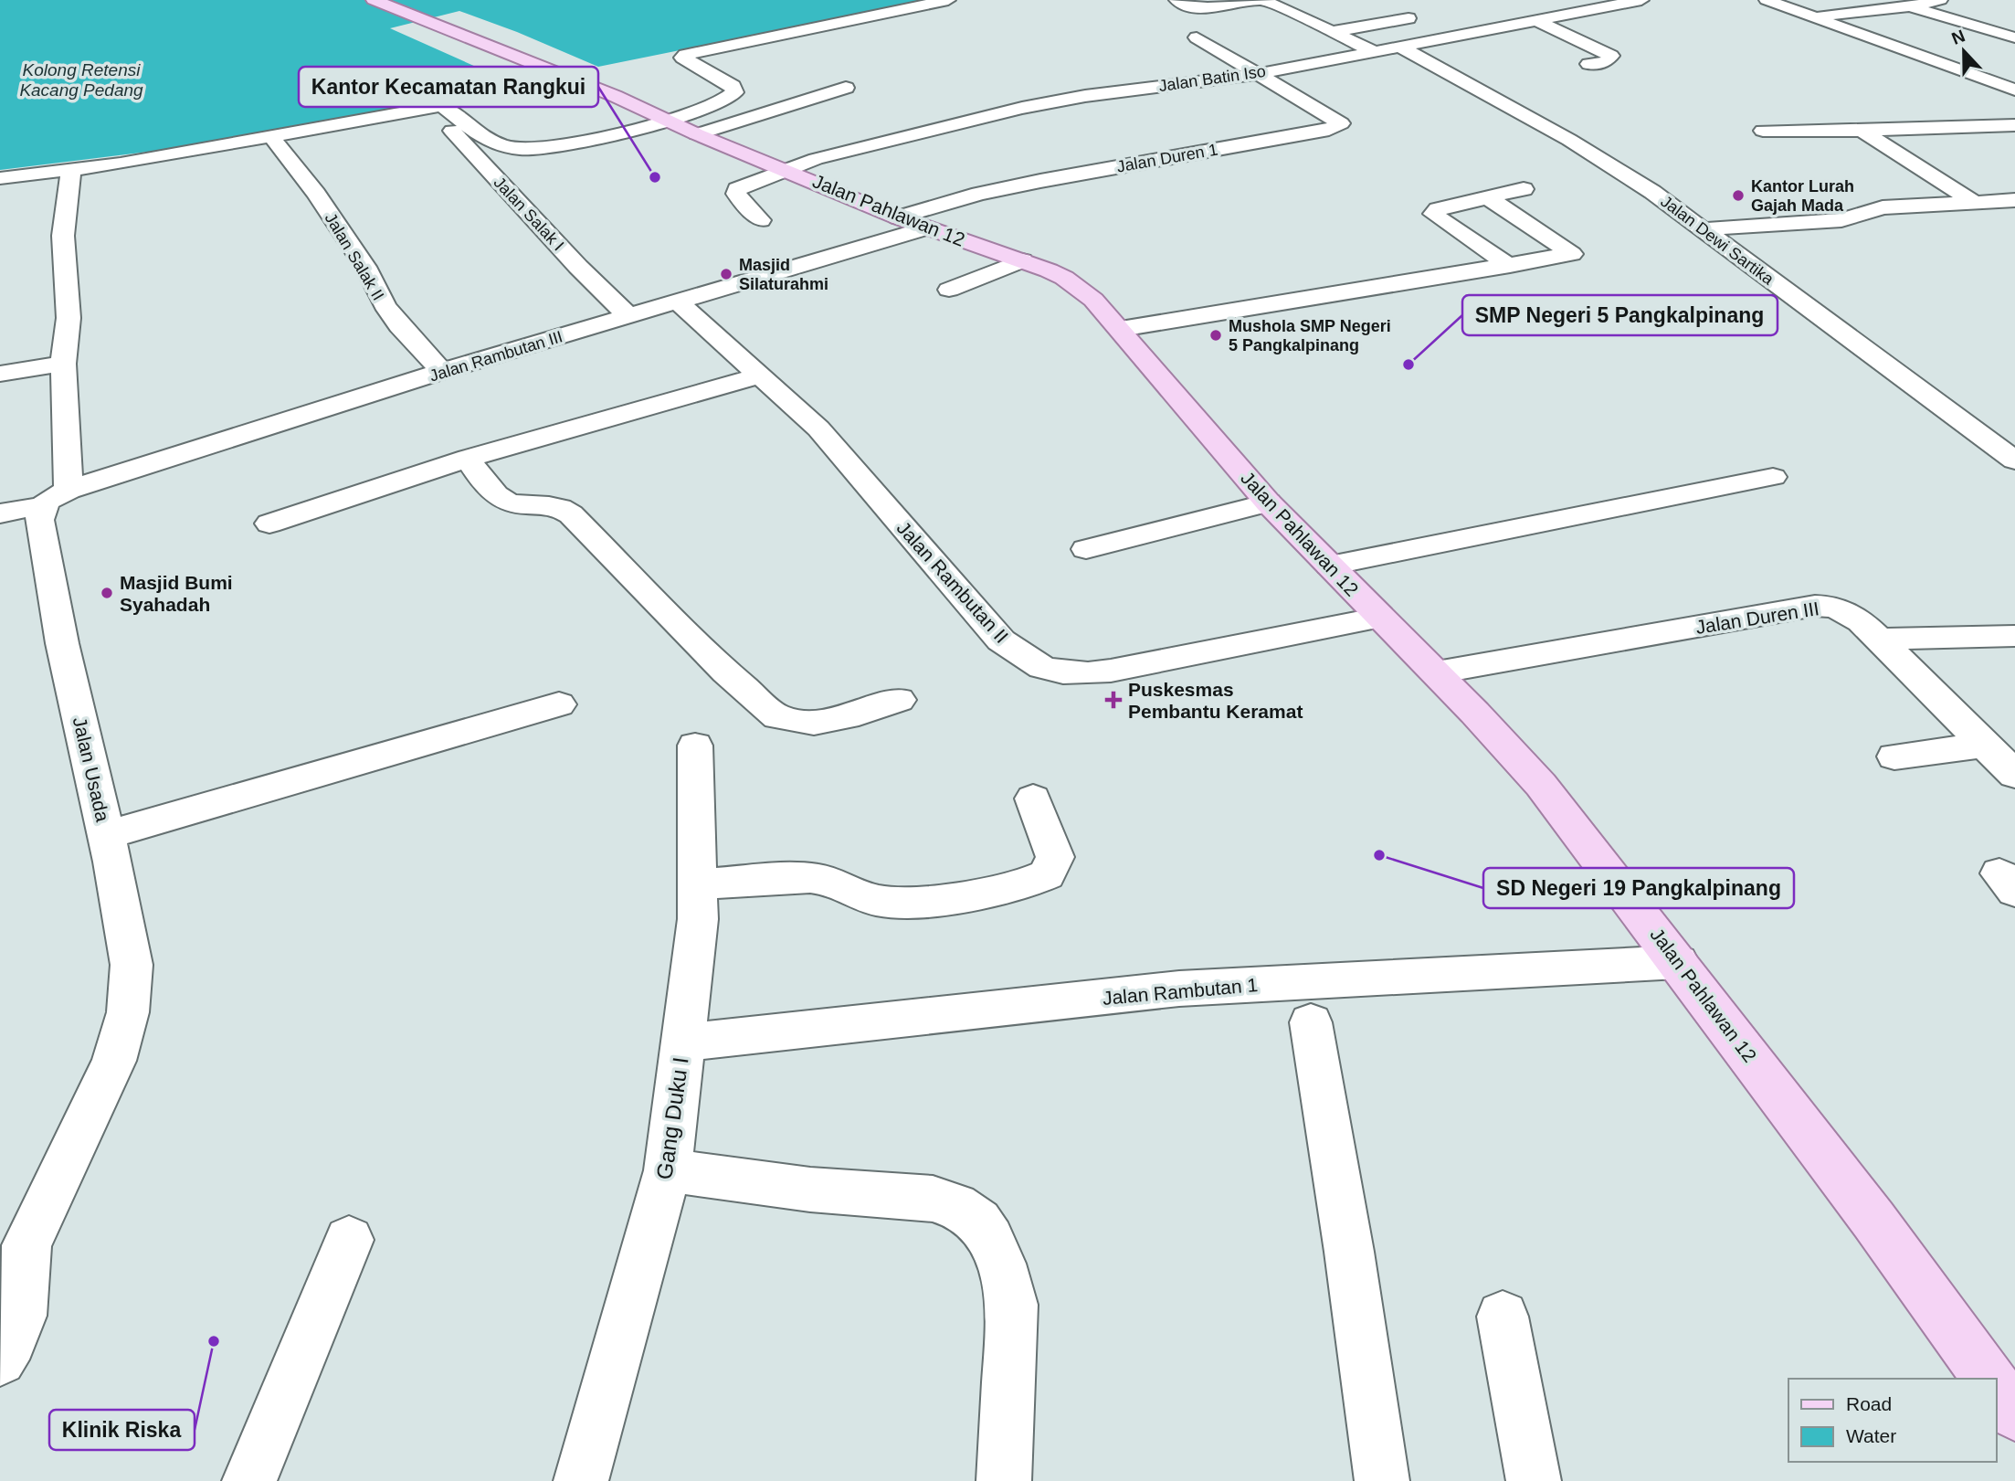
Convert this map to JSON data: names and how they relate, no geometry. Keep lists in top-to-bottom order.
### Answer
{
  "streets": {
    "main road": ["Jalan Pahlawan 12"],
    "street": [
      "Jalan Batin Iso",
      "Jalan Duren 1",
      "Jalan Salak I",
      "Jalan Dewi Sartika",
      "Jalan Salak II",
      "Jalan Rambutan III",
      "Jalan Rambutan II",
      "Jalan Duren III",
      "Jalan Usada",
      "Jalan Rambutan 1",
      "Gang Duku I"
    ]
  },
  "crossings": [
    ["Jalan Batin Iso", "Jalan Duren 1"],
    ["Jalan Batin Iso", "Jalan Pahlawan 12"],
    ["Jalan Batin Iso", "Jalan Dewi Sartika"],
    ["Jalan Duren 1", "Jalan Pahlawan 12"],
    ["Jalan Duren 1", "Jalan Rambutan III"],
    ["Jalan Pahlawan 12", "Jalan Rambutan III"],
    ["Jalan Pahlawan 12", "Jalan Rambutan II"],
    ["Jalan Pahlawan 12", "Jalan Duren III"],
    ["Jalan Pahlawan 12", "Jalan Rambutan 1"],
    ["Jalan Salak I", "Jalan Rambutan III"],
    ["Jalan Salak II", "Jalan Rambutan III"],
    ["Jalan Rambutan III", "Jalan Rambutan II"],
    ["Jalan Rambutan III", "Jalan Usada"],
    ["Jalan Rambutan 1", "Gang Duku I"]
  ],
  "water": ["Kolong Retensi Kacang Pedang"],
  "places": {
    "other": [
      "Kantor Kecamatan Rangkui",
      "Kantor Lurah Gajah Mada",
      "Masjid Silaturahmi",
      "Mushola SMP Negeri 5 Pangkalpinang",
      "SMP Negeri 5 Pangkalpinang",
      "Masjid Bumi Syahadah",
      "SD Negeri 19 Pangkalpinang",
      "Klinik Riska"
    ],
    "health": ["Puskesmas Pembantu Keramat"]
  },
  "legend": ["Road", "Water"],
  "north": "top"
}
